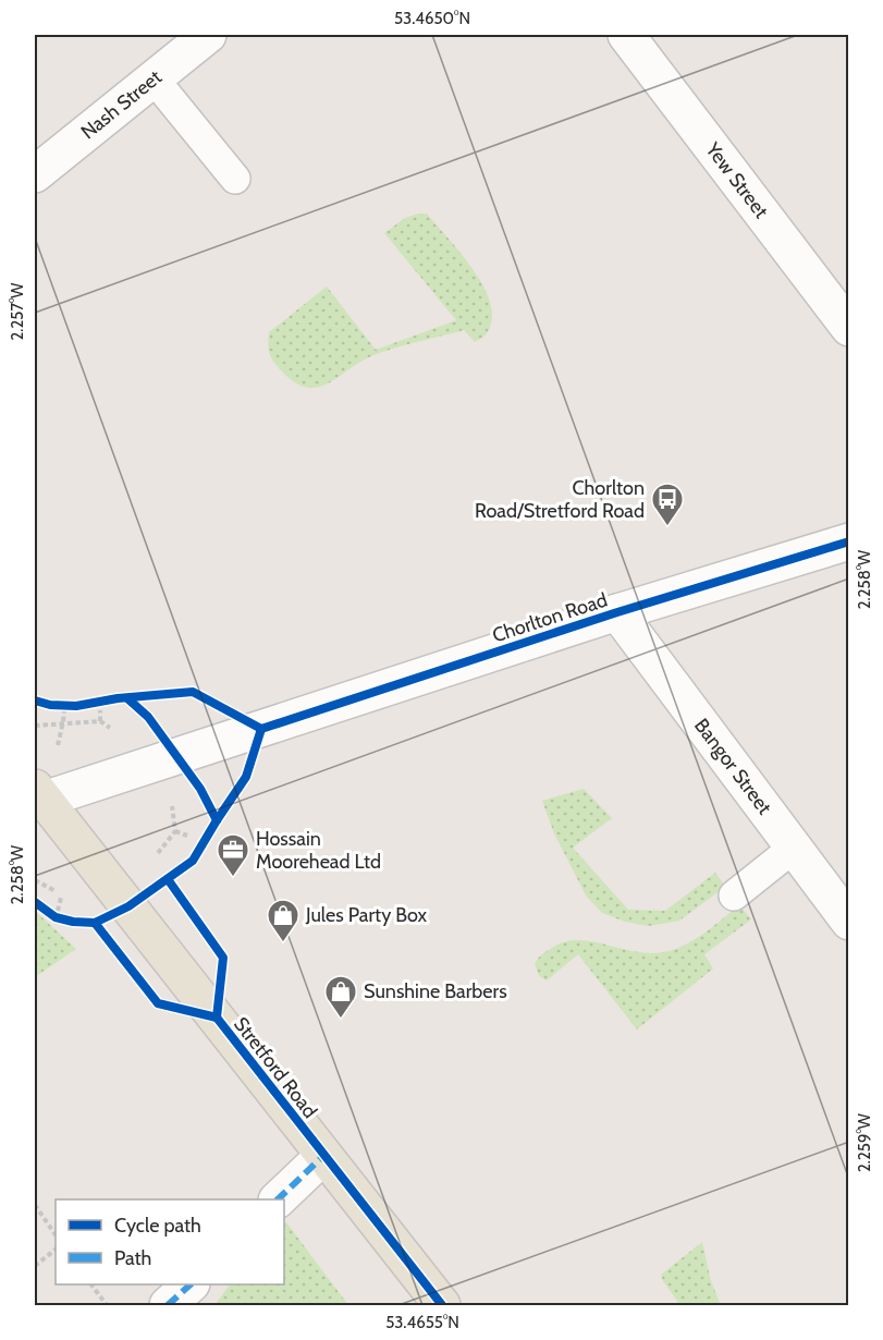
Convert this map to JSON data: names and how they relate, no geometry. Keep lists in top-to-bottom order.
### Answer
{
  "streets": {
    "main road": ["Stretford Road"],
    "street": [
      "Nash Street",
      "Yew Street",
      "Chorlton Road",
      "Bangor Street"
    ]
  },
  "crossings": [
    ["Chorlton Road", "Bangor Street"],
    ["Chorlton Road", "Stretford Road"]
  ],
  "places": {
    "bus stop": ["Chorlton Road/Stretford Road"],
    "office": ["Hossain Moorehead Ltd"],
    "shop": ["Jules Party Box", "Sunshine Barbers"]
  },
  "legend": ["Cycle path", "Path"],
  "coordinates": [
    "53.4650°N",
    "2.257°W",
    "2.258°W",
    "2.259°W",
    "53.4655°N"
  ]
}
